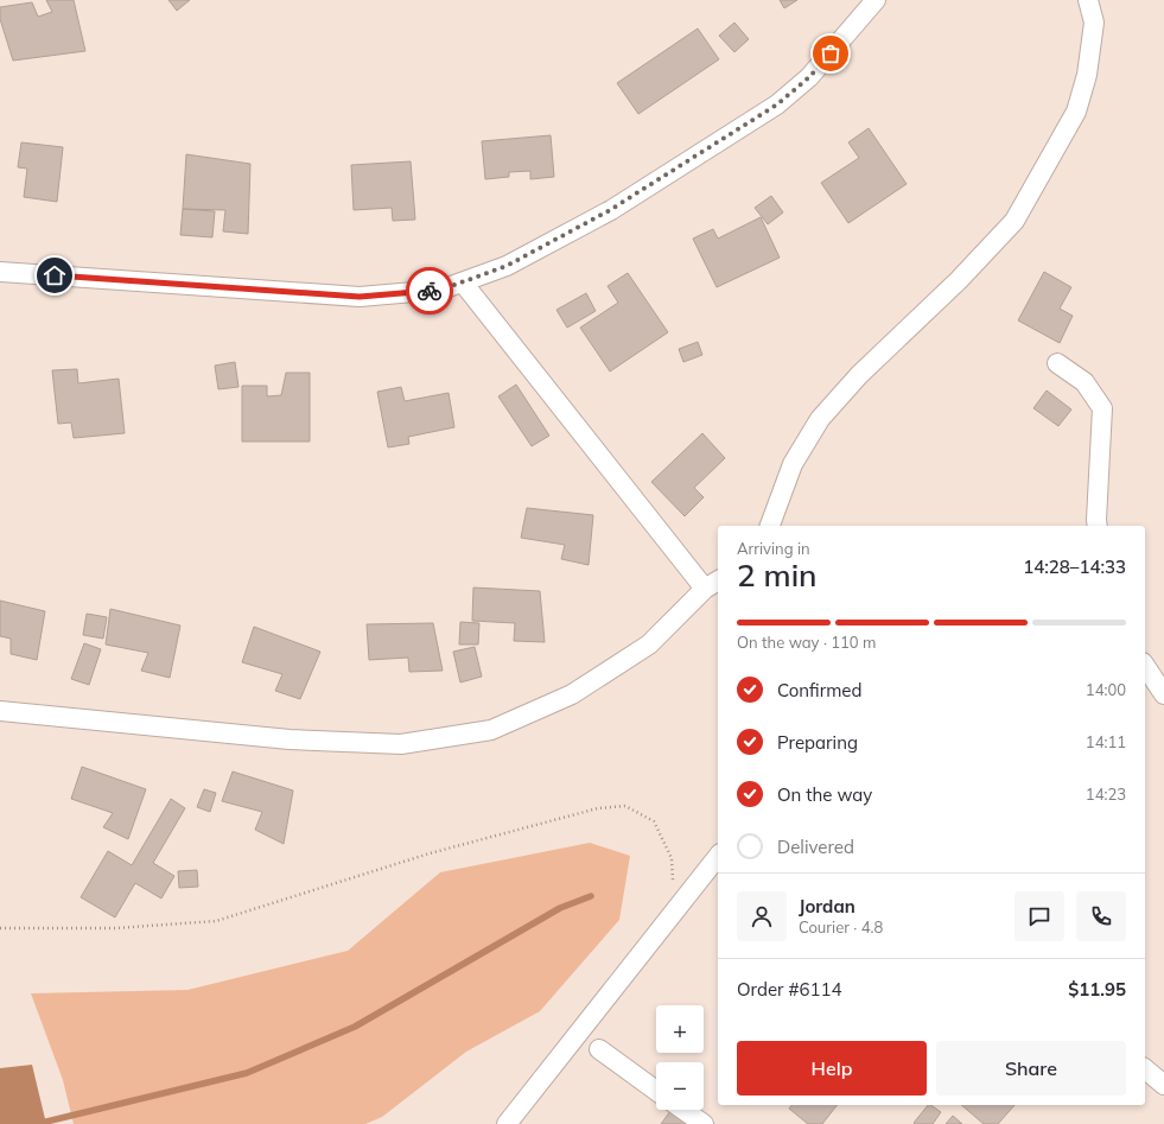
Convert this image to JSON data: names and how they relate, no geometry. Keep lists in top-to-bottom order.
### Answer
{
  "page": {
    "heading": ["2 min", "Arriving in", "14:28–14:33"],
    "panel": [
      "Jordan",
      "Courier · 4.8",
      "Order #6114",
      "$11.95"
    ],
    "bar": "On the way · 110 m",
    "list": [
      ["Confirmed", "14:00"],
      ["Preparing", "14:11"],
      ["On the way", "14:23"],
      "Delivered"
    ],
    "map_buttons": ["+", "−"],
    "buttons": ["Help", "Share"]
  }
}
